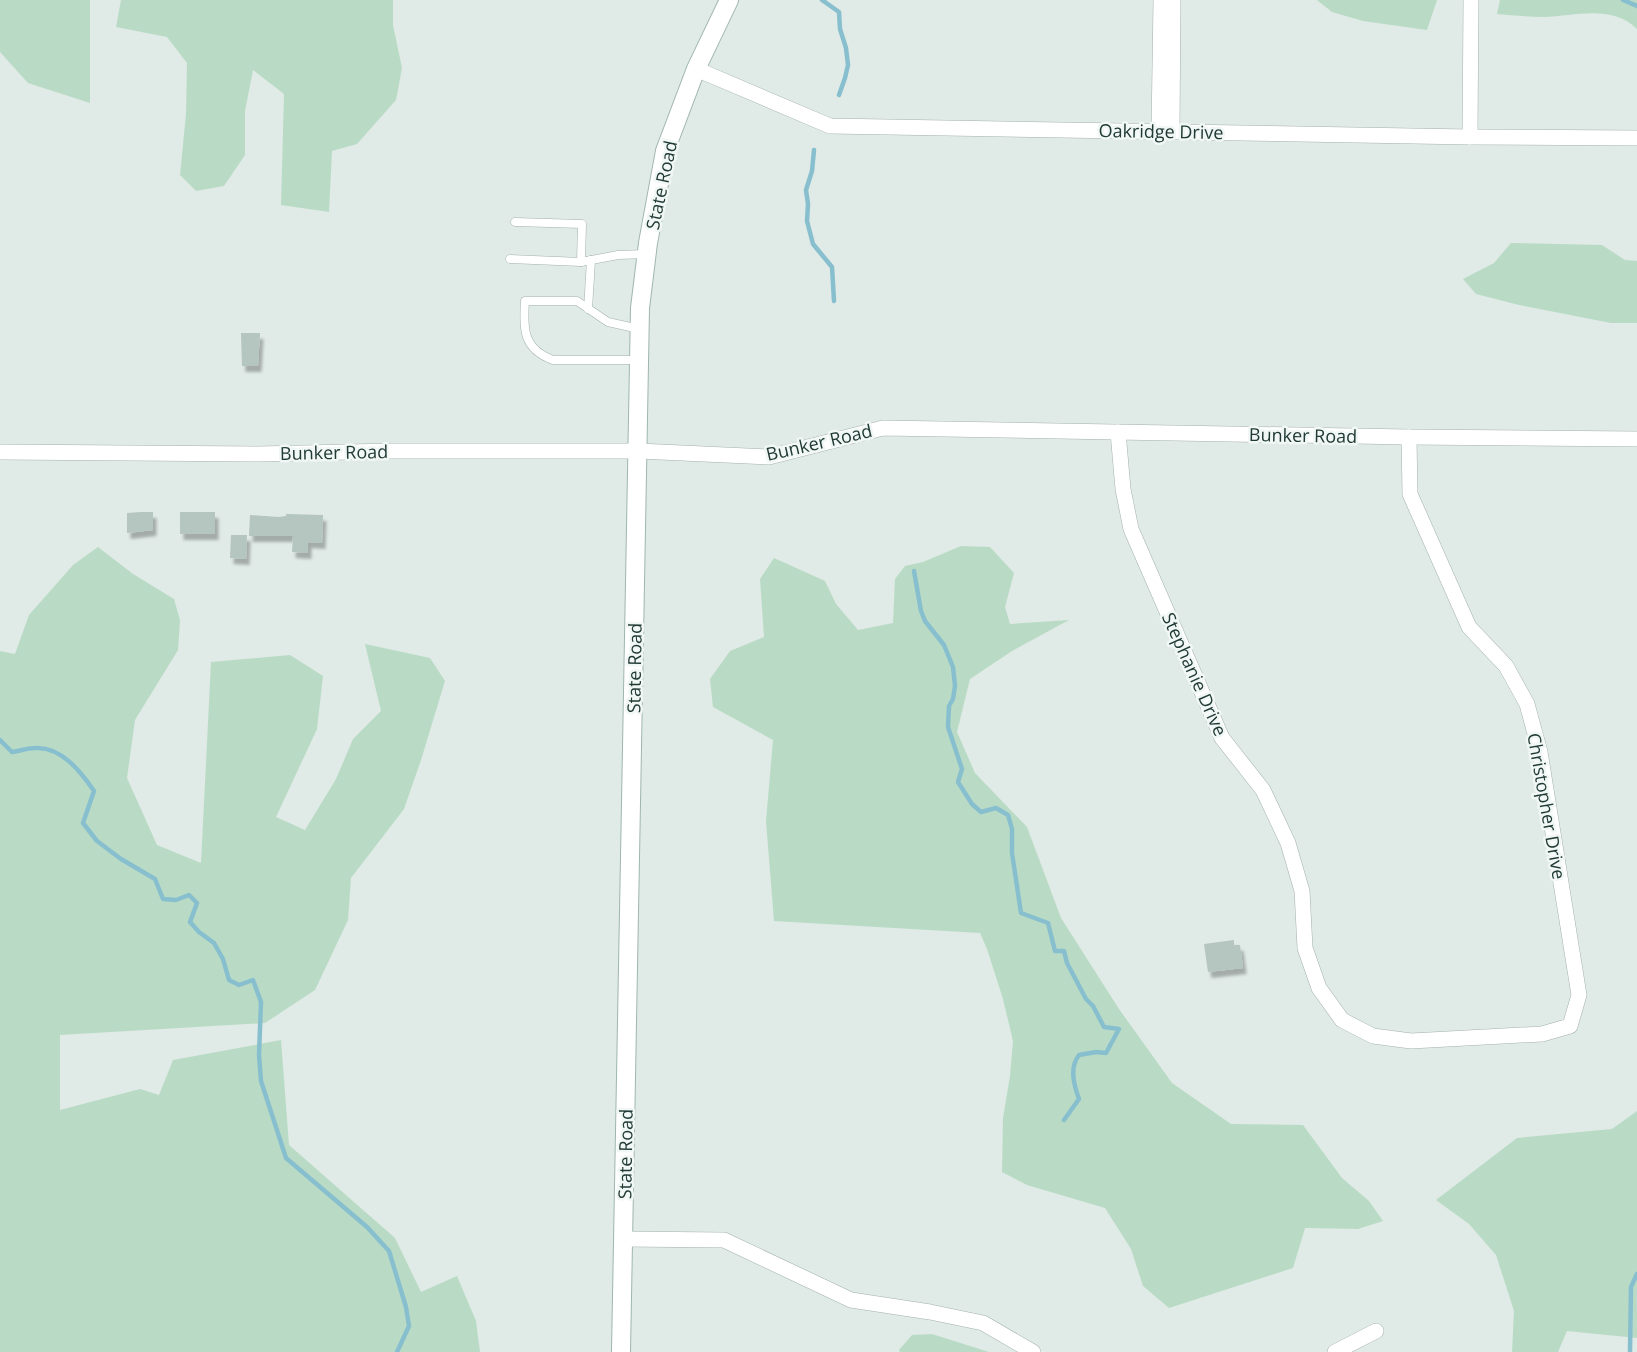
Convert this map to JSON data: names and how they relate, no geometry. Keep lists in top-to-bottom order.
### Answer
{
  "streets": {
    "main road": ["State Road"],
    "street": [
      "Oakridge Drive",
      "Bunker Road",
      "Stephanie Drive",
      "Christopher Drive"
    ]
  },
  "crossings": [
    ["Oakridge Drive", "State Road"],
    ["State Road", "Bunker Road"],
    ["Bunker Road", "Stephanie Drive"],
    ["Bunker Road", "Christopher Drive"],
    ["Stephanie Drive", "Christopher Drive"]
  ]
}
